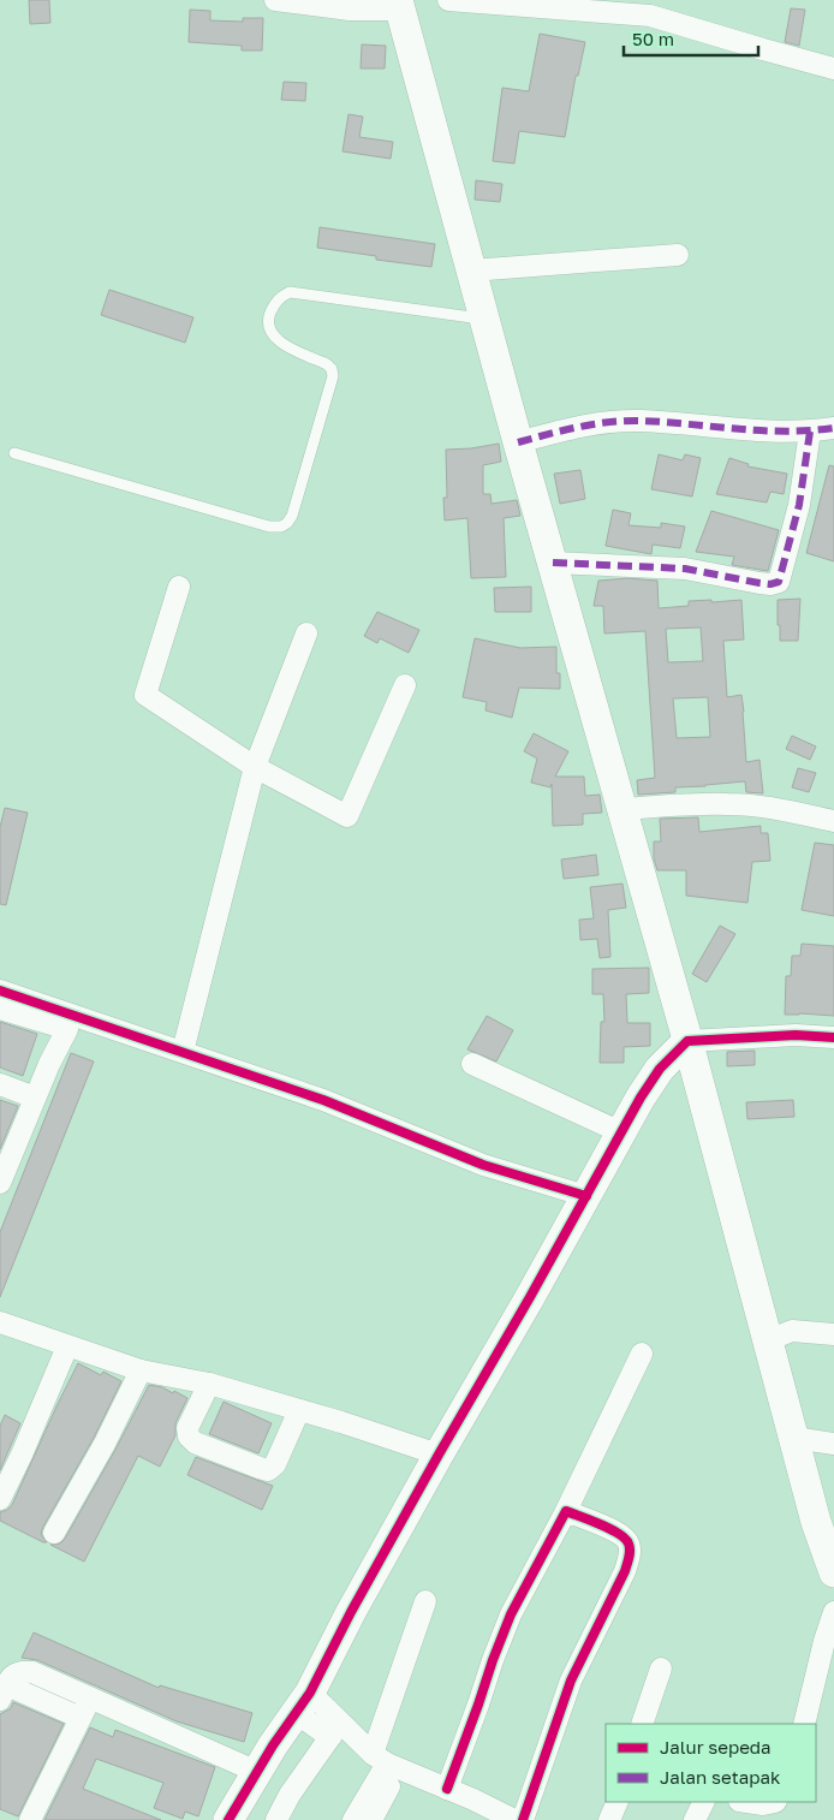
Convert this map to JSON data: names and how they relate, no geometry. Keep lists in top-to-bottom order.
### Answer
{
  "legend": ["Jalur sepeda", "Jalan setapak"],
  "scale_bar": "50 m"
}
